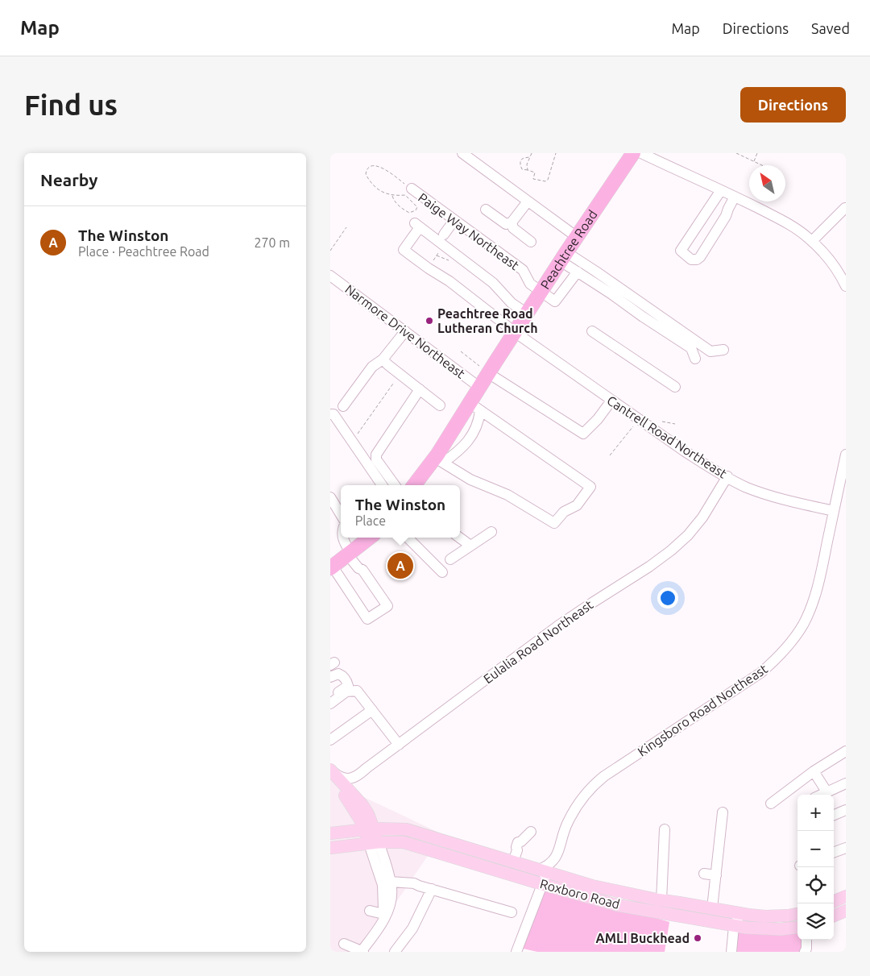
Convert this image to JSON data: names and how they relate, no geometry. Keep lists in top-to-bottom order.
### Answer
{
  "streets": {
    "highway": ["Peachtree Road"],
    "main road": ["Roxboro Road"],
    "street": [
      "Paige Way Northeast",
      "Narmore Drive Northeast",
      "Cantrell Road Northeast",
      "Eulalia Road Northeast",
      "Kingsboro Road Northeast"
    ]
  },
  "crossings": [
    ["Paige Way Northeast", "Peachtree Road"],
    ["Peachtree Road", "Narmore Drive Northeast"],
    ["Peachtree Road", "Cantrell Road Northeast"],
    ["Cantrell Road Northeast", "Eulalia Road Northeast"],
    ["Cantrell Road Northeast", "Kingsboro Road Northeast"],
    ["Kingsboro Road Northeast", "Roxboro Road"]
  ],
  "places": ["Peachtree Road Lutheran Church", "AMLI Buckhead"],
  "north": "top left",
  "page": {
    "header": "Map",
    "nav": ["Map", "Directions", "Saved"],
    "buttons": "Directions",
    "title": "Find us",
    "heading": "Nearby",
    "list": [
      {
        "mark": "A",
        "name": "The Winston",
        "note": "Place · Peachtree Road",
        "value": "270 m"
      }
    ],
    "popup": ["The Winston", "Place"],
    "pins": "A",
    "map_buttons": ["+", "−"]
  }
}
